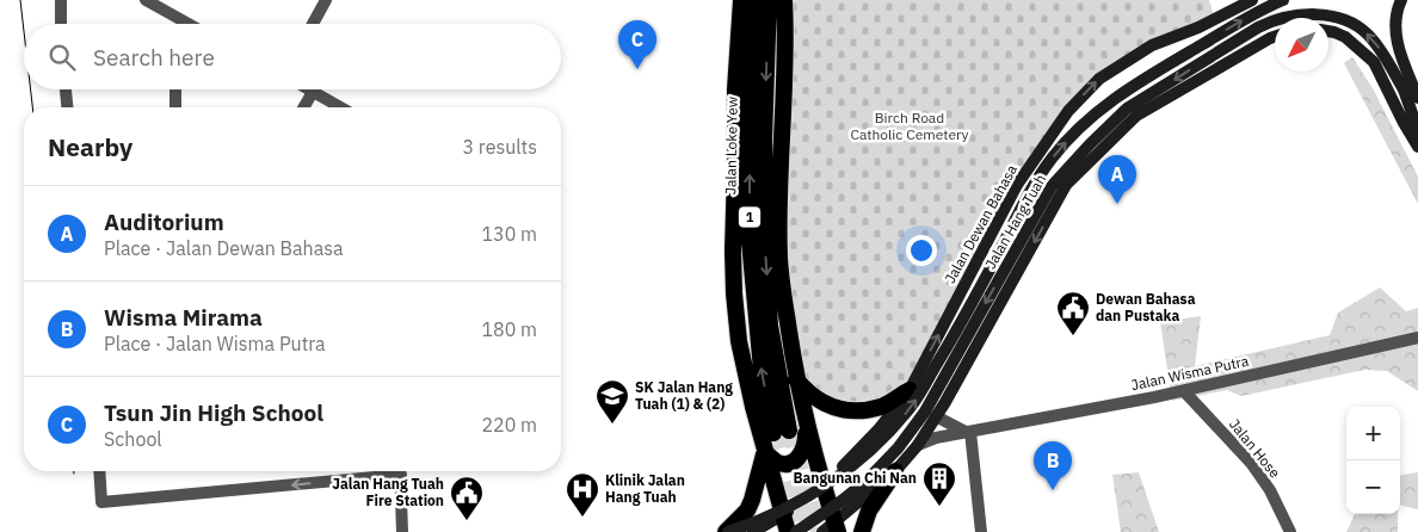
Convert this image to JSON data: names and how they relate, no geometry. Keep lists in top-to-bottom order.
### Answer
{
  "streets": {
    "highway": ["Jalan Loke Yew", "1"],
    "main road": ["Jalan Hang Tuah", "Jalan Dewan Bahasa"],
    "street": ["Jalan Wisma Putra", "Jalan Hose"]
  },
  "crossings": [
    ["Jalan Wisma Putra", "Jalan Hose"]
  ],
  "parks": ["Birch Road Catholic Cemetery"],
  "places": {
    "public building": ["Dewan Bahasa dan Pustaka", "Jalan Hang Tuah Fire Station"],
    "school or university": ["SK Jalan Hang Tuah (1) & (2)"],
    "building": ["Bangunan Chi Nan"],
    "hospital": ["Klinik Jalan Hang Tuah"]
  },
  "north": "bottom left",
  "page": {
    "pins": ["C", "A", "B"],
    "search": "Search here",
    "heading": ["Nearby", "3 results"],
    "list": [
      {
        "mark": "A",
        "name": "Auditorium",
        "note": "Place · Jalan Dewan Bahasa",
        "value": "130 m"
      },
      {
        "mark": "B",
        "name": "Wisma Mirama",
        "note": "Place · Jalan Wisma Putra",
        "value": "180 m"
      },
      {
        "mark": "C",
        "name": "Tsun Jin High School",
        "note": "School",
        "value": "220 m"
      }
    ],
    "map_buttons": ["+", "−"]
  }
}
